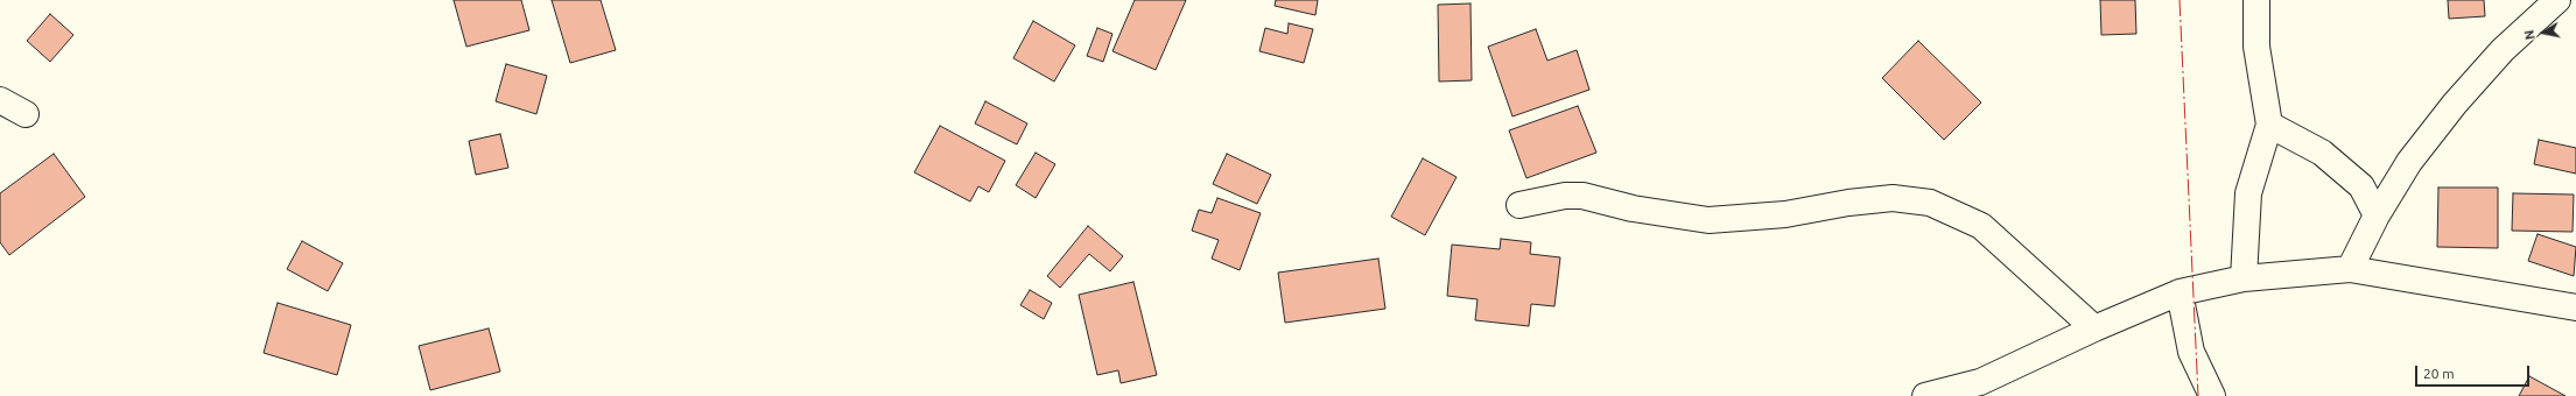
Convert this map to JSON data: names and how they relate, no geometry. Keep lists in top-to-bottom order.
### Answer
{
  "scale_bar": "20 m",
  "north": "left"
}
